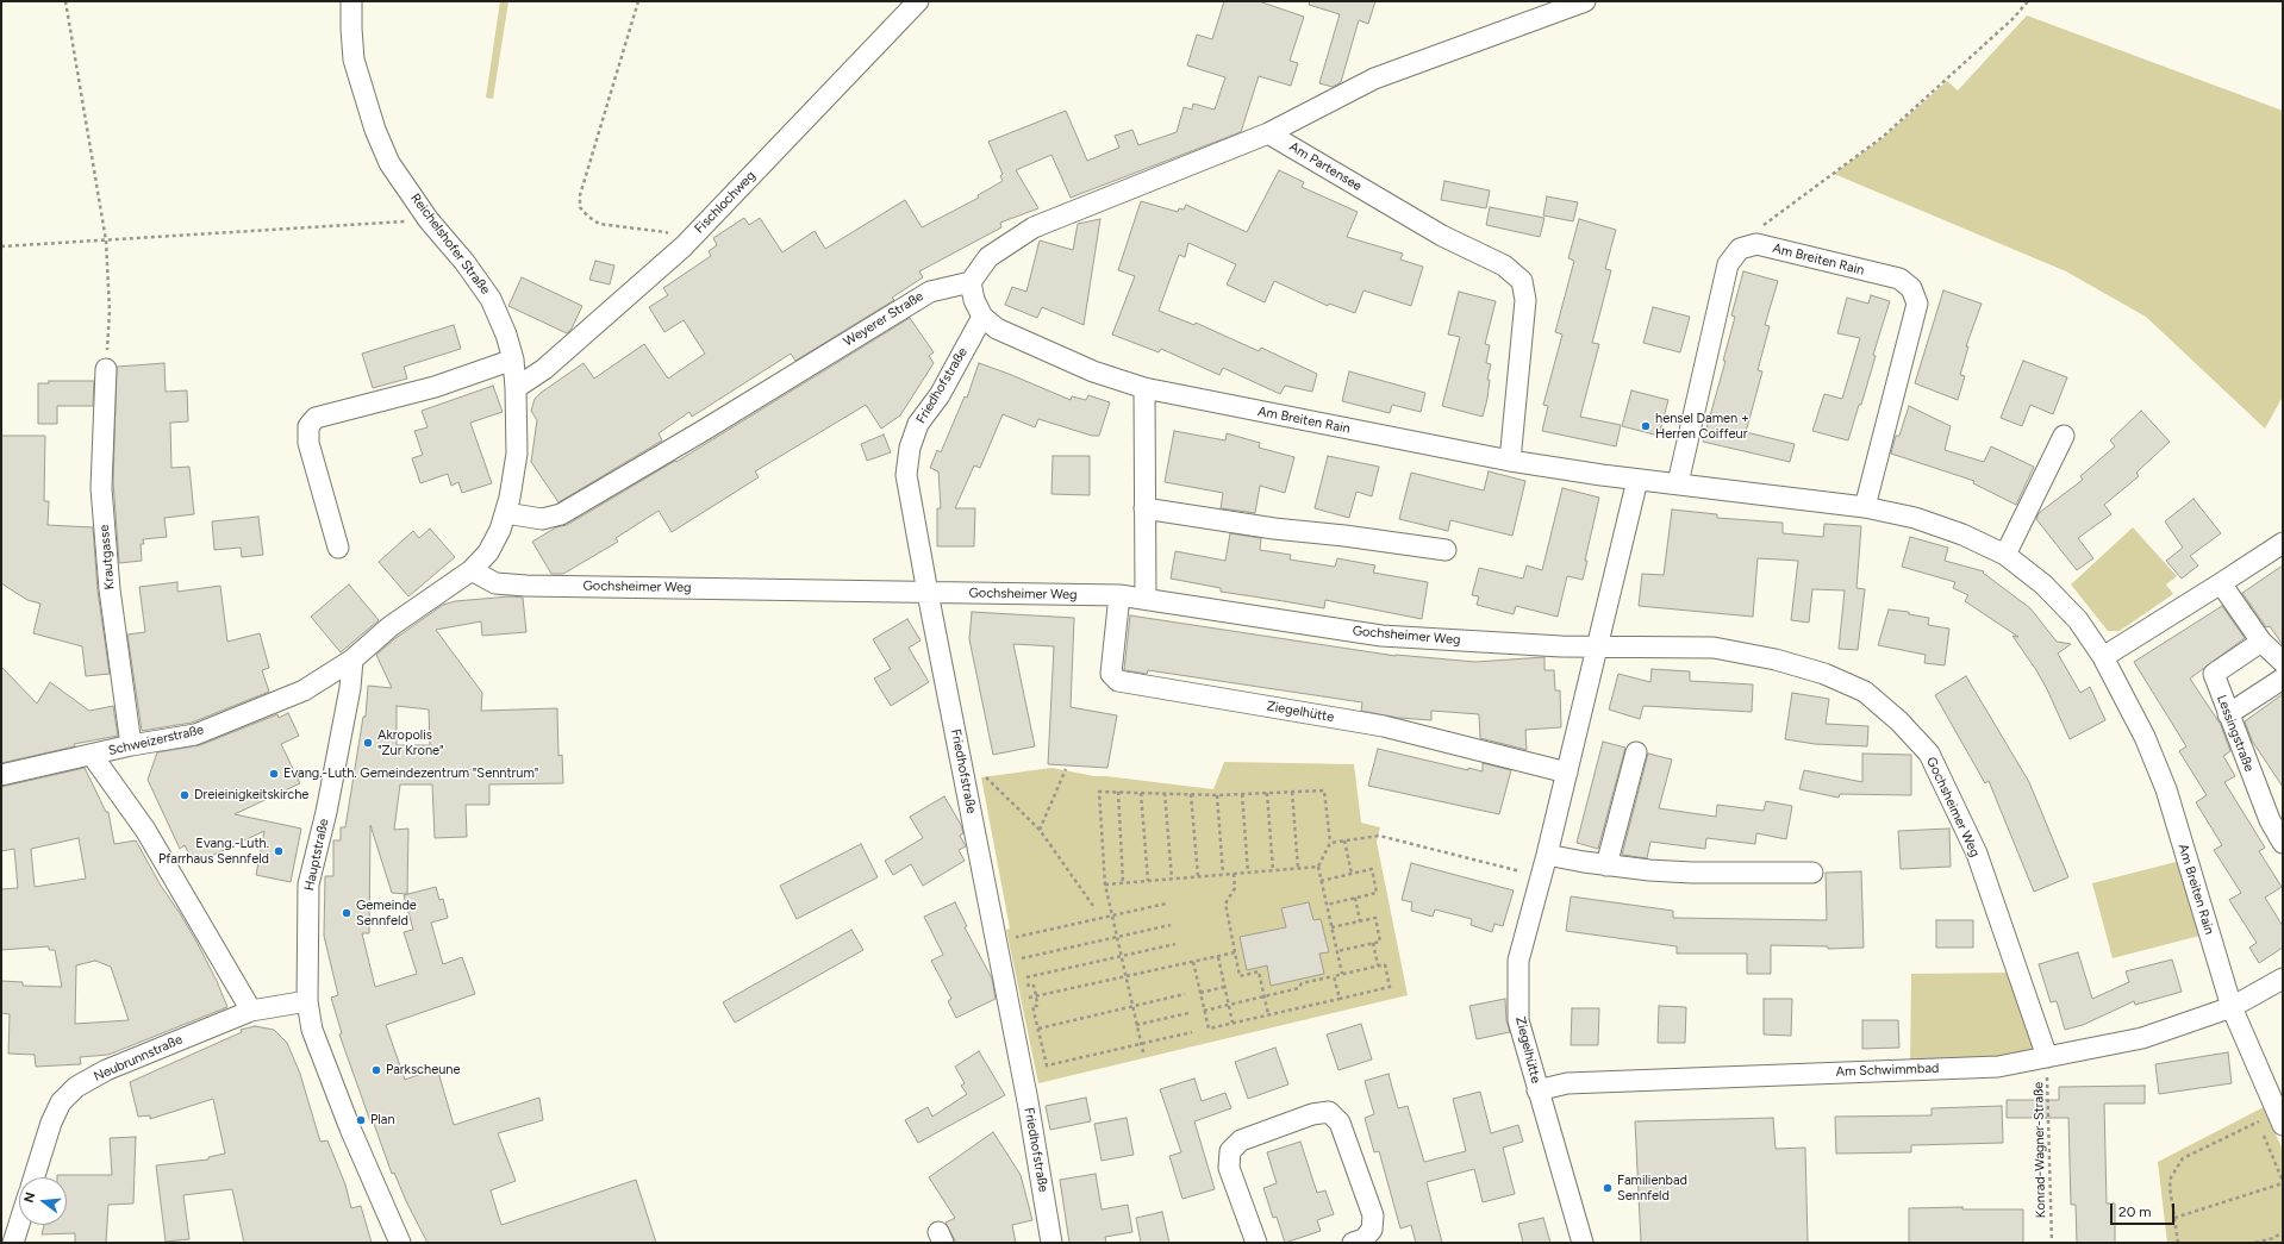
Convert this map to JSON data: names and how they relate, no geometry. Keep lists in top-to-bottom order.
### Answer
{
  "streets": {
    "street": [
      "Am Partensee",
      "Fischlochweg",
      "Reichelshofer Straße",
      "Am Breiten Rain",
      "Weyerer Straße",
      "Friedhofstraße",
      "Krautgasse",
      "Gochsheimer Weg",
      "Ziegelhütte",
      "Lessingstraße",
      "Schweizerstraße",
      "Hauptstraße",
      "Neubrunnstraße",
      "Am Schwimmbad"
    ],
    "path": ["Konrad-Wagner-Straße"]
  },
  "crossings": [
    ["Am Partensee", "Am Breiten Rain"],
    ["Fischlochweg", "Reichelshofer Straße"],
    ["Reichelshofer Straße", "Weyerer Straße"],
    ["Reichelshofer Straße", "Gochsheimer Weg"],
    ["Am Breiten Rain", "Friedhofstraße"],
    ["Am Breiten Rain", "Ziegelhütte"],
    ["Am Breiten Rain", "Am Schwimmbad"],
    ["Friedhofstraße", "Gochsheimer Weg"],
    ["Krautgasse", "Schweizerstraße"],
    ["Gochsheimer Weg", "Ziegelhütte"],
    ["Gochsheimer Weg", "Am Schwimmbad"],
    ["Gochsheimer Weg", "Konrad-Wagner-Straße"],
    ["Ziegelhütte", "Am Schwimmbad"],
    ["Schweizerstraße", "Hauptstraße"],
    ["Hauptstraße", "Neubrunnstraße"],
    ["Am Schwimmbad", "Konrad-Wagner-Straße"]
  ],
  "places": [
    "hensel Damen + Herren Coiffeur",
    "Akropolis \"Zur Krone\"",
    "Evang.-Luth. Gemeindezentrum \"Senntrum\"",
    "Dreieinigkeitskirche",
    "Evang.-Luth. Pfarrhaus Sennfeld",
    "Gemeinde Sennfeld",
    "Parkscheune",
    "Plan",
    "Familienbad Sennfeld"
  ],
  "scale_bar": "20 m",
  "north": "left"
}
